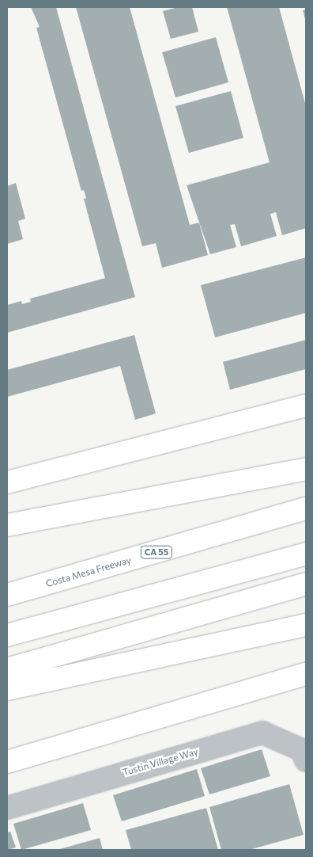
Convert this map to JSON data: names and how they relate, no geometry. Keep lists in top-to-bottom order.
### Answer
{
  "streets": {
    "highway": ["CA 55", "Costa Mesa Freeway"],
    "street": ["Tustin Village Way"]
  }
}
